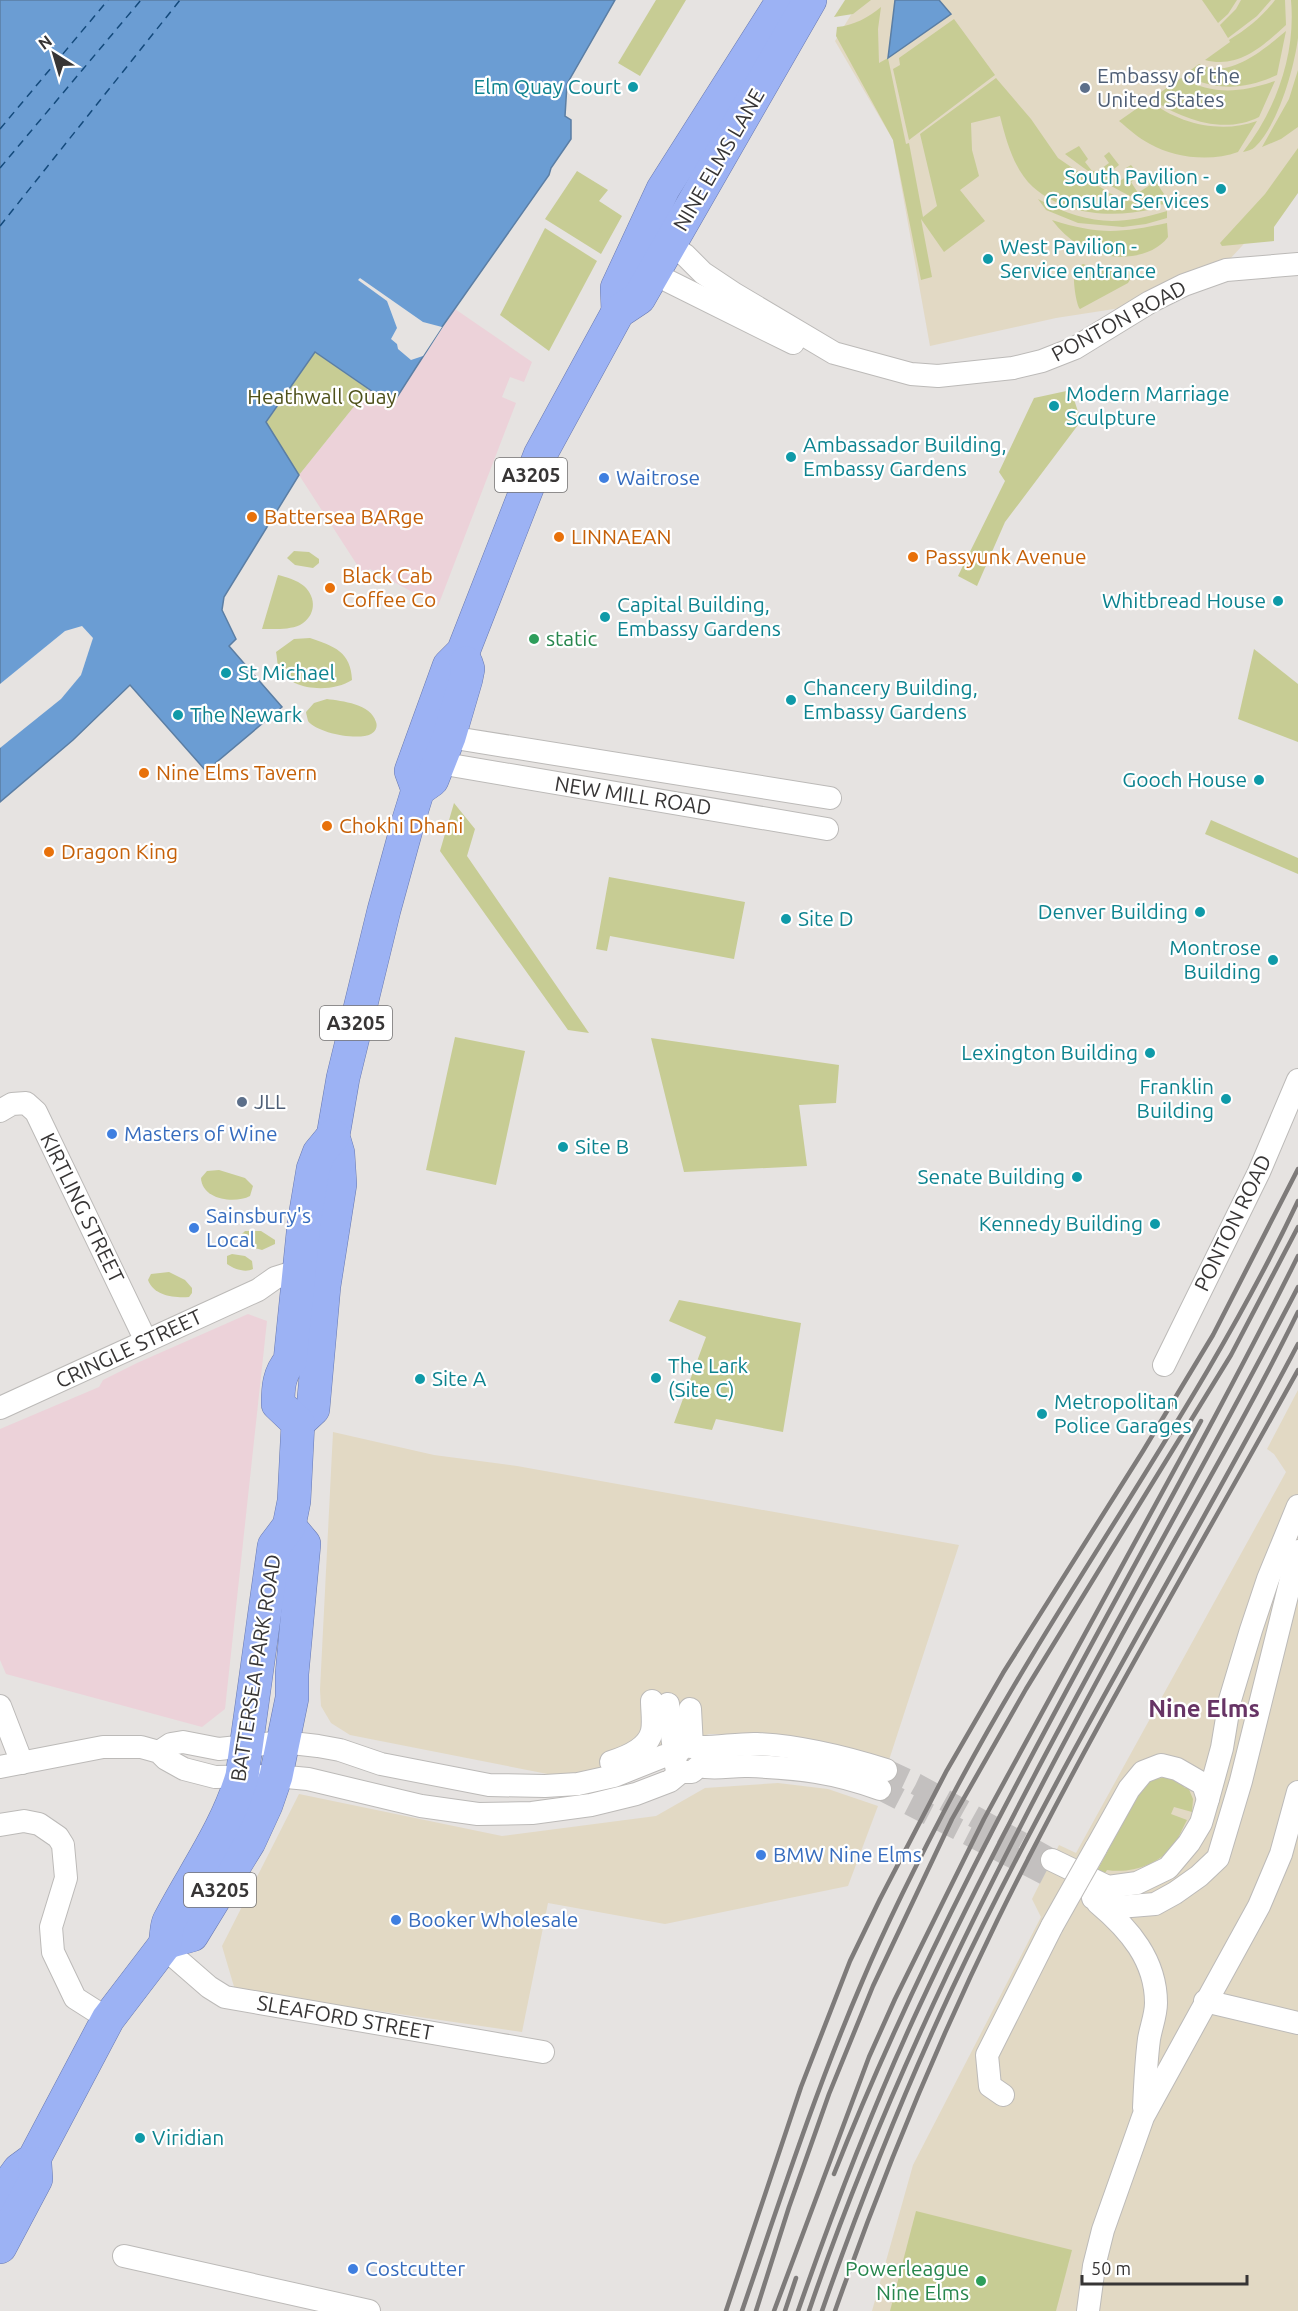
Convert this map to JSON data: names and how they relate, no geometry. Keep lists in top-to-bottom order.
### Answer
{
  "streets": {
    "highway": ["NINE ELMS LANE", "A3205", "BATTERSEA PARK ROAD"],
    "street": [
      "PONTON ROAD",
      "NEW MILL ROAD",
      "KIRTLING STREET",
      "CRINGLE STREET",
      "SLEAFORD STREET"
    ]
  },
  "crossings": [
    ["NINE ELMS LANE", "PONTON ROAD"],
    ["NINE ELMS LANE", "NEW MILL ROAD"],
    ["NINE ELMS LANE", "BATTERSEA PARK ROAD"],
    ["KIRTLING STREET", "CRINGLE STREET"],
    ["CRINGLE STREET", "BATTERSEA PARK ROAD"],
    ["BATTERSEA PARK ROAD", "SLEAFORD STREET"]
  ],
  "districts": ["Nine Elms"],
  "parks": ["Heathwall Quay"],
  "places": [
    "Elm Quay Court",
    "Embassy of the United States",
    "South Pavilion - Consular Services",
    "West Pavilion - Service entrance",
    "Modern Marriage Sculpture",
    "Ambassador Building, Embassy Gardens",
    "Waitrose",
    "Battersea BARge",
    "LINNAEAN",
    "Passyunk Avenue",
    "Black Cab Coffee Co",
    "Whitbread House",
    "Capital Building, Embassy Gardens",
    "static",
    "St Michael",
    "Chancery Building, Embassy Gardens",
    "The Newark",
    "Nine Elms Tavern",
    "Gooch House",
    "Chokhi Dhani",
    "Dragon King",
    "Denver Building",
    "Site D",
    "Montrose Building",
    "Lexington Building",
    "Franklin Building",
    "JLL",
    "Masters of Wine",
    "Site B",
    "Senate Building",
    "Kennedy Building",
    "Sainsbury's Local",
    "The Lark (Site C)",
    "Site A",
    "Metropolitan Police Garages",
    "BMW Nine Elms",
    "Booker Wholesale",
    "Viridian",
    "Costcutter",
    "Powerleague Nine Elms"
  ],
  "scale_bar": "50 m",
  "north": "top left"
}
